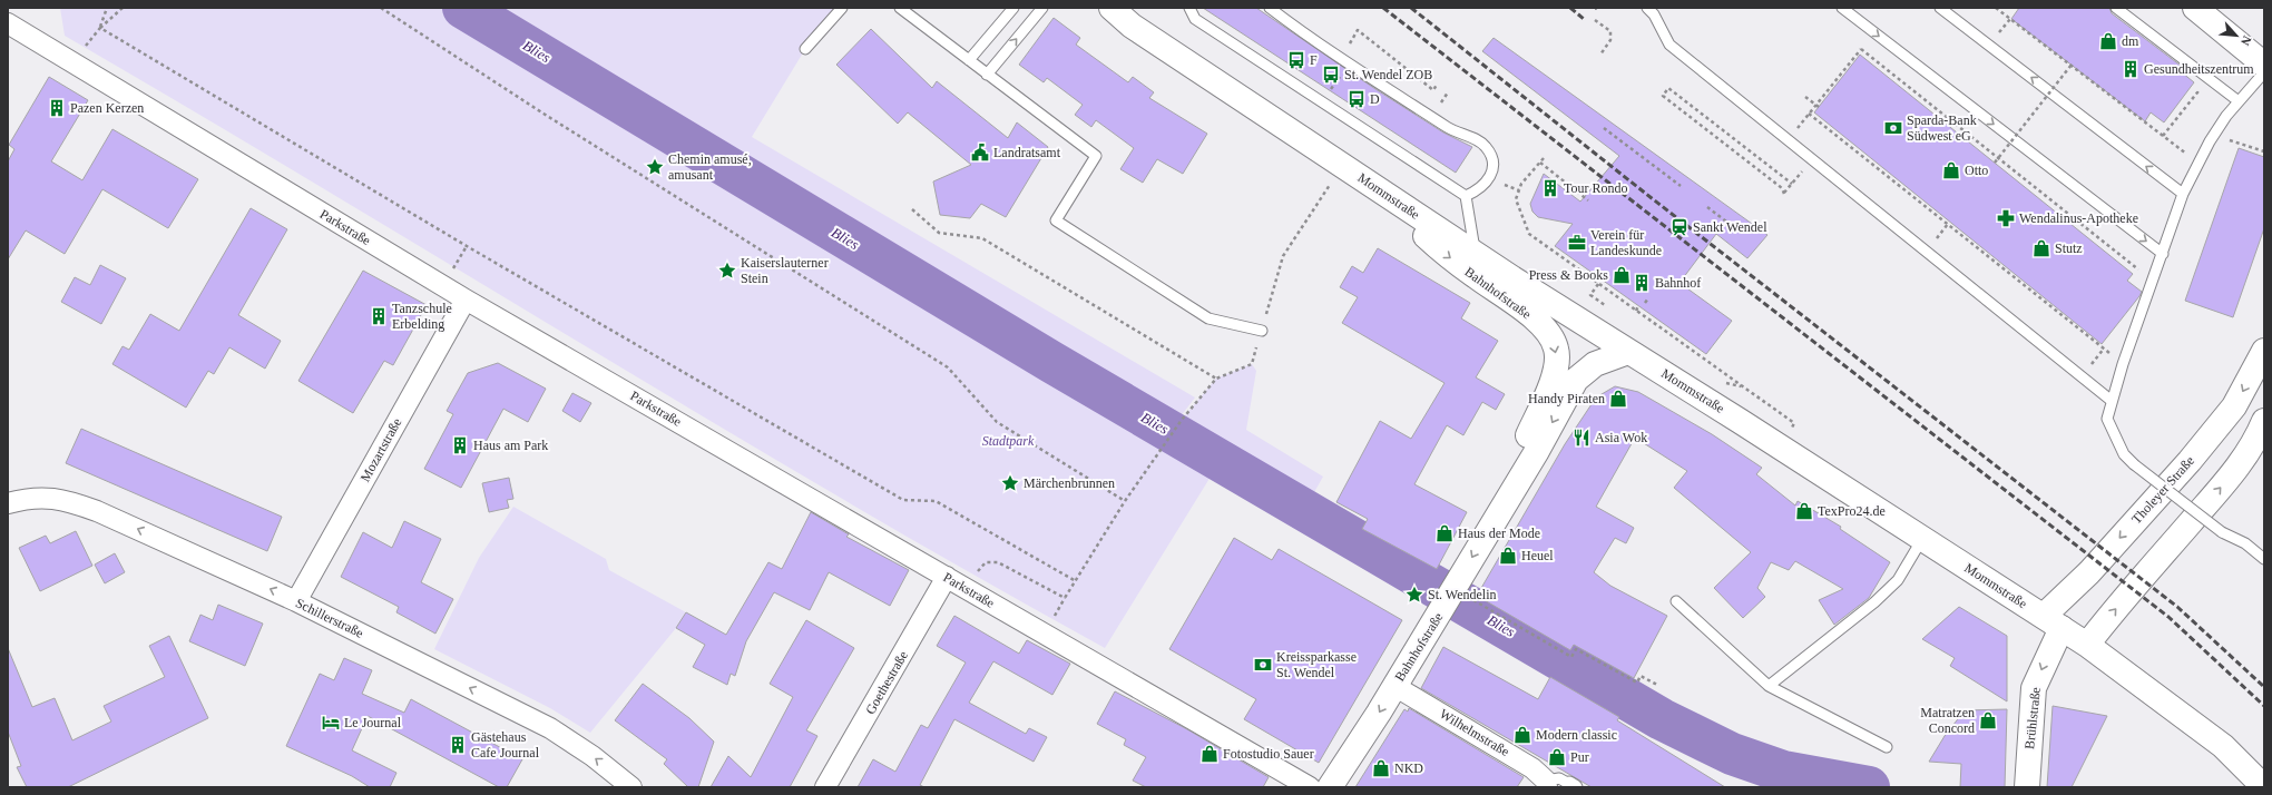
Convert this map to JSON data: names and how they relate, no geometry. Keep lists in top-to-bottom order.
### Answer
{
  "streets": {
    "main road": [
      "Mommstraße",
      "Bahnhofstraße",
      "Tholeyer Straße",
      "Brühlstraße"
    ],
    "street": [
      "Parkstraße",
      "Mozartstraße",
      "Schillerstraße",
      "Goethestraße",
      "Wilhelmstraße"
    ]
  },
  "crossings": [
    ["Mommstraße", "Bahnhofstraße"],
    ["Mommstraße", "Tholeyer Straße"],
    ["Mommstraße", "Brühlstraße"],
    ["Parkstraße", "Mozartstraße"],
    ["Parkstraße", "Goethestraße"],
    ["Bahnhofstraße", "Wilhelmstraße"],
    ["Mozartstraße", "Schillerstraße"],
    ["Tholeyer Straße", "Brühlstraße"]
  ],
  "one_way": ["Schillerstraße", "Brühlstraße"],
  "water": ["Blies"],
  "parks": ["Stadtpark"],
  "places": {
    "shop": [
      "dm",
      "Otto",
      "Stutz",
      "Press & Books",
      "Handy Piraten",
      "TexPro24.de",
      "Haus der Mode",
      "Heuel",
      "Matratzen Concord",
      "Modern classic",
      "Fotostudio Sauer",
      "Pur",
      "NKD"
    ],
    "bus stop": ["F", "St. Wendel ZOB", "D"],
    "building": [
      "Gesundheitszentrum",
      "Pazen Kerzen",
      "Tour Rondo",
      "Bahnhof",
      "Tanzschule Erbelding",
      "Haus am Park",
      "Gästehaus Cafe Journal"
    ],
    "bank": ["Sparda-Bank Südwest eG", "Kreissparkasse St. Wendel"],
    "public building": ["Landratsamt"],
    "place": [
      "Chemin amusé, amusant",
      "Kaiserslauterner Stein",
      "Märchenbrunnen",
      "St. Wendelin"
    ],
    "pharmacy": ["Wendalinus-Apotheke"],
    "station": ["Sankt Wendel"],
    "office": ["Verein für Landeskunde"],
    "restaurant": ["Asia Wok"],
    "hotel": ["Le Journal"]
  },
  "north": "bottom right"
}
